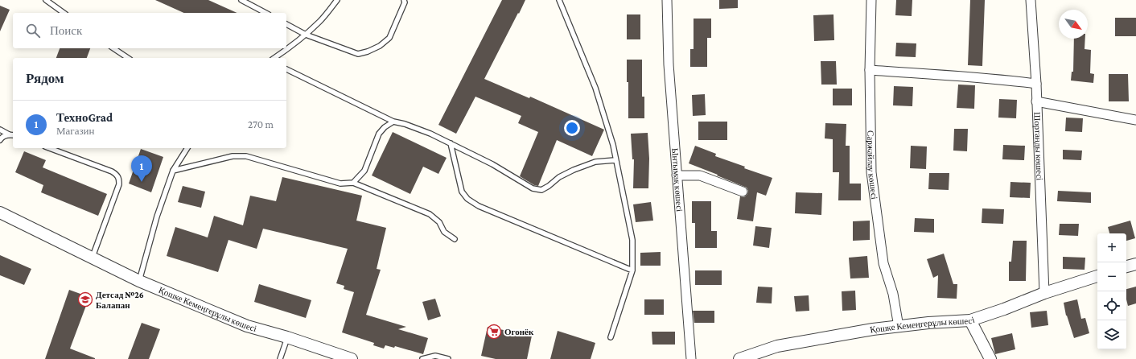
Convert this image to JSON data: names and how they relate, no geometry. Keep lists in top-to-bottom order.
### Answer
{
  "streets": {
    "street": [
      "Шортанды көшесі",
      "Саржайлау көшесі",
      "Ынтымақ көшесі",
      "Қошке Кемеңгерұлы көшесі"
    ]
  },
  "crossings": [
    ["Шортанды көшесі", "Қошке Кемеңгерұлы көшесі"],
    ["Саржайлау көшесі", "Қошке Кемеңгерұлы көшесі"]
  ],
  "places": {
    "school or university": ["Детсад №26 Балапан"],
    "supermarket": ["Огонёк"]
  },
  "north": "bottom right",
  "page": {
    "search": "Поиск",
    "heading": "Рядом",
    "list": [
      {
        "mark": "1",
        "name": "ТехноGrad",
        "note": "Магазин",
        "value": "270 m"
      }
    ],
    "pins": "1",
    "map_buttons": ["+", "−"]
  }
}
